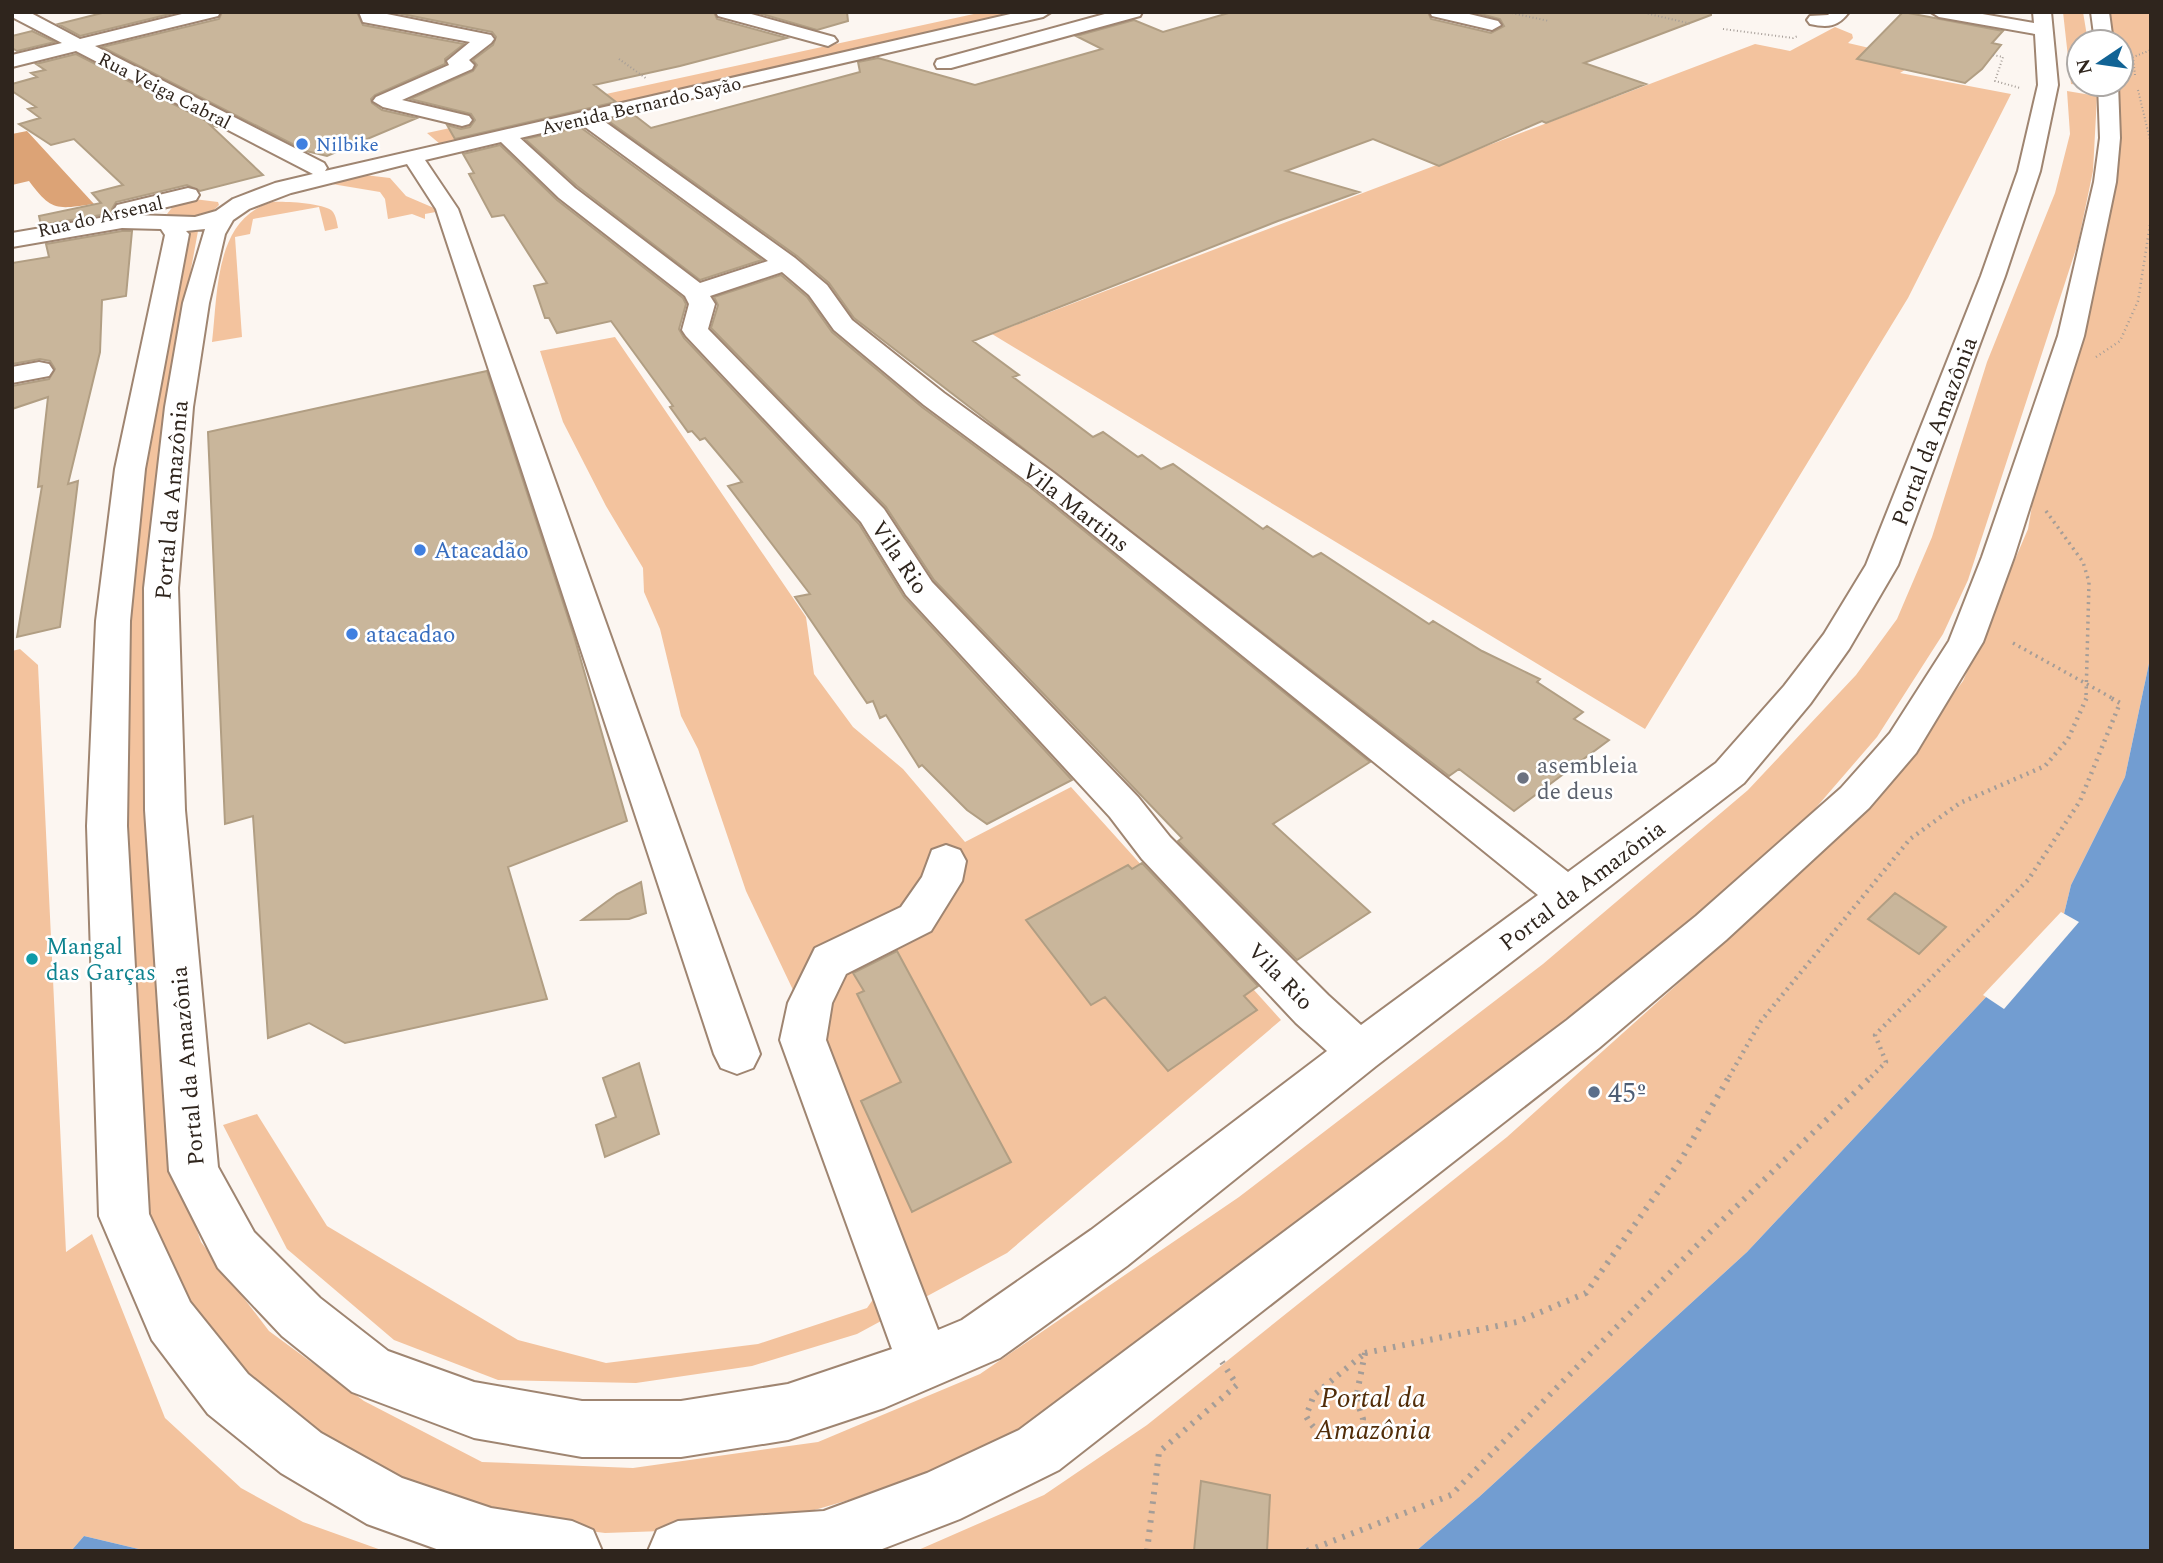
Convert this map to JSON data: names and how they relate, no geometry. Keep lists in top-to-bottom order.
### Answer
{
  "streets": {
    "street": [
      "Rua Veiga Cabral",
      "Avenida Bernardo Sayão",
      "Rua do Arsenal",
      "Portal da Amazônia",
      "Vila Martins",
      "Vila Rio"
    ]
  },
  "crossings": [
    ["Avenida Bernardo Sayão", "Rua do Arsenal"],
    ["Avenida Bernardo Sayão", "Portal da Amazônia"],
    ["Avenida Bernardo Sayão", "Vila Martins"],
    ["Rua do Arsenal", "Portal da Amazônia"],
    ["Portal da Amazônia", "Vila Martins"],
    ["Portal da Amazônia", "Vila Rio"]
  ],
  "parks": ["Portal da Amazônia"],
  "places": [
    "Nilbike",
    "Atacadão",
    "atacadao",
    "asembleia de deus",
    "Mangal das Garças",
    "45º"
  ],
  "north": "left"
}
